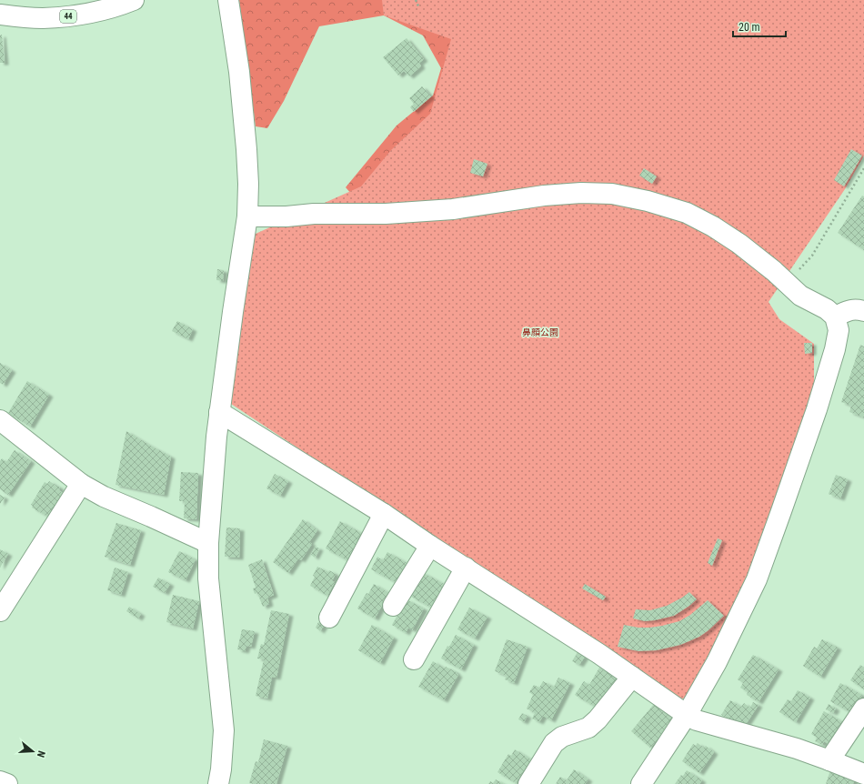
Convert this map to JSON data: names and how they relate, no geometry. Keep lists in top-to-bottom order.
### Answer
{
  "streets": {
    "street": ["44"]
  },
  "parks": ["鼻顔公園"],
  "scale_bar": "20 m",
  "north": "right"
}
